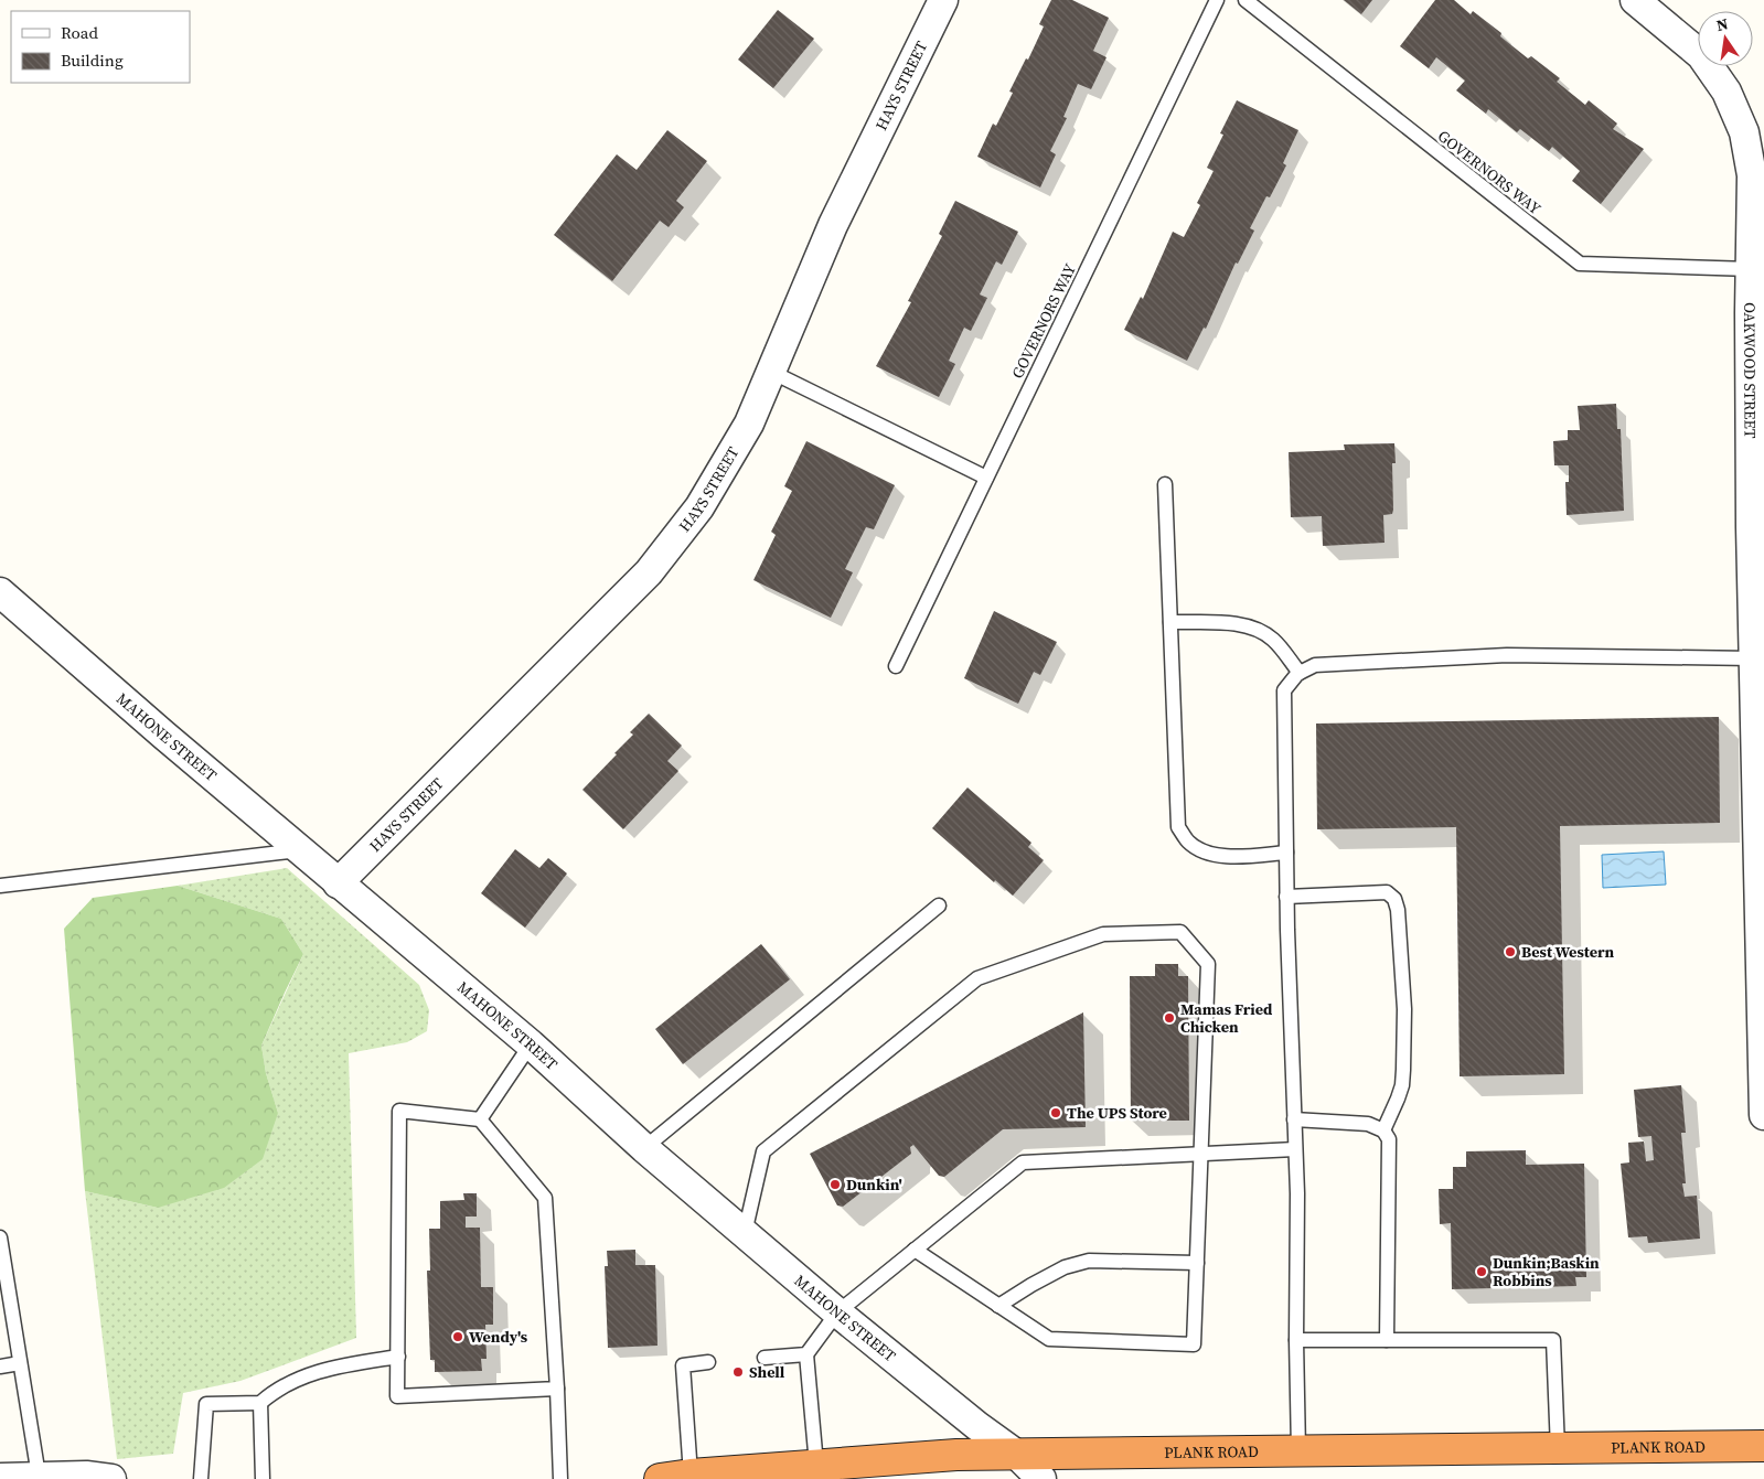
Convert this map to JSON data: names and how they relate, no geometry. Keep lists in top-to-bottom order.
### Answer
{
  "streets": {
    "highway": ["PLANK ROAD"],
    "street": ["HAYS STREET", "OAKWOOD STREET", "MAHONE STREET"],
    "lane": ["GOVERNORS WAY"]
  },
  "crossings": [
    ["HAYS STREET", "MAHONE STREET"],
    ["GOVERNORS WAY", "OAKWOOD STREET"],
    ["MAHONE STREET", "PLANK ROAD"]
  ],
  "places": [
    "Best Western",
    "Mamas Fried Chicken",
    "The UPS Store",
    "Dunkin'",
    "Dunkin;Baskin Robbins",
    "Wendy's",
    "Shell"
  ],
  "legend": ["Road", "Building"],
  "north": "top"
}
